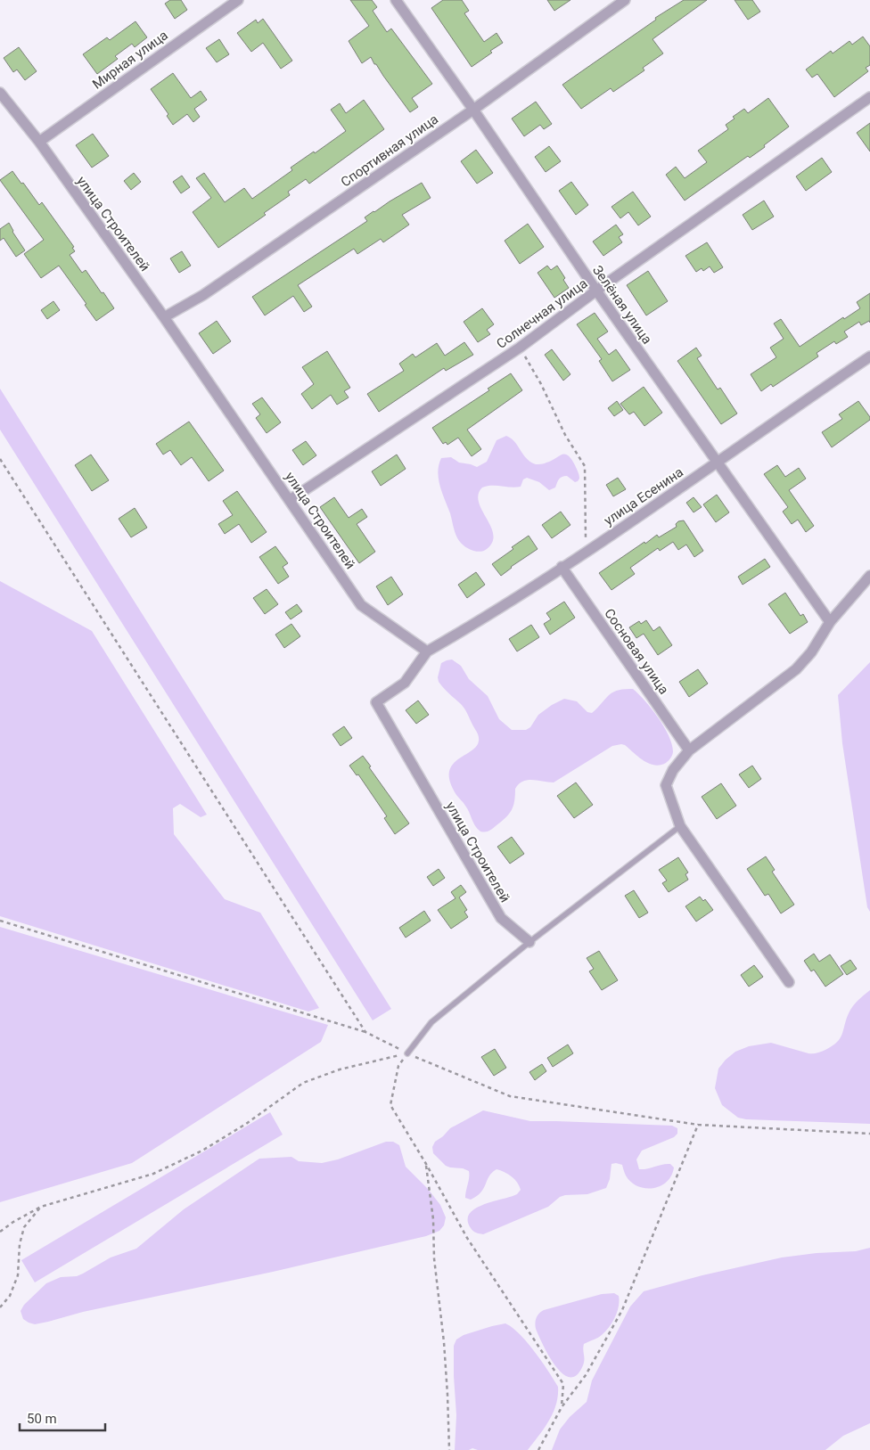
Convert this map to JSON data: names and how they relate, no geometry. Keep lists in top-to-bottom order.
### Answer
{
  "streets": {
    "street": [
      "Мирная улица",
      "Спортивная улица",
      "улица Строителей",
      "Зелёная улица",
      "Солнечная улица",
      "улица Есенина",
      "Сосновая улица"
    ]
  },
  "crossings": [
    ["Мирная улица", "улица Строителей"],
    ["Спортивная улица", "улица Строителей"],
    ["Спортивная улица", "Зелёная улица"],
    ["улица Строителей", "Солнечная улица"],
    ["улица Строителей", "улица Есенина"],
    ["Зелёная улица", "Солнечная улица"],
    ["Зелёная улица", "улица Есенина"],
    ["улица Есенина", "Сосновая улица"]
  ],
  "scale_bar": "50 m"
}
